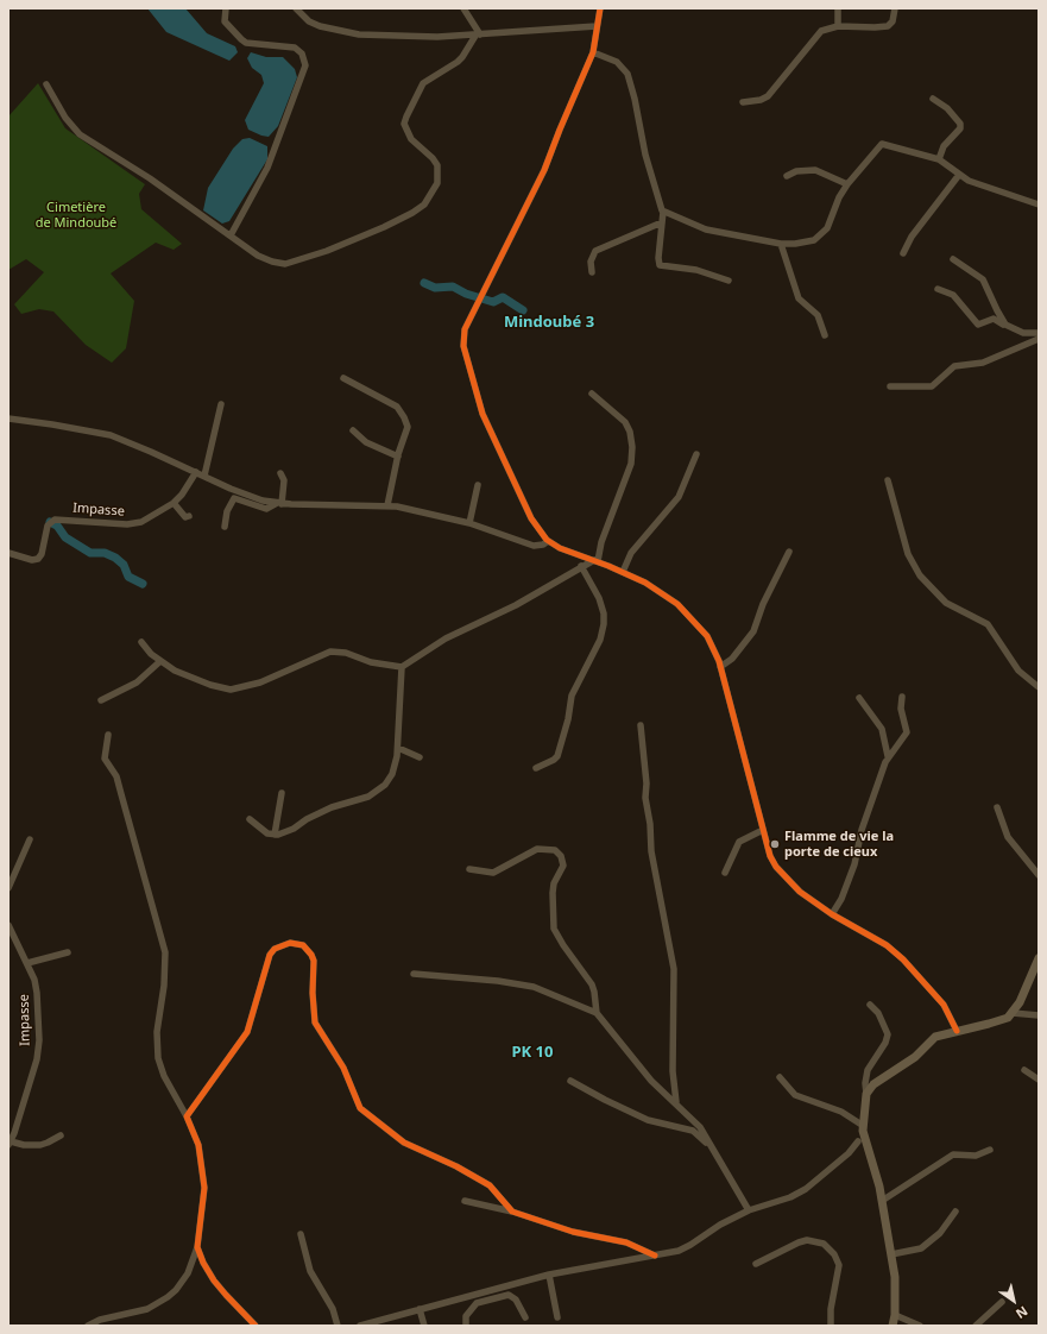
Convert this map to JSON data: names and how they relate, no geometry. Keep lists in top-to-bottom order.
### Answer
{
  "streets": {
    "street": ["Impasse"]
  },
  "districts": ["Mindoubé 3", "PK 10"],
  "parks": ["Cimetière de Mindoubé"],
  "places": ["Flamme de vie la porte de cieux"],
  "north": "bottom right"
}
